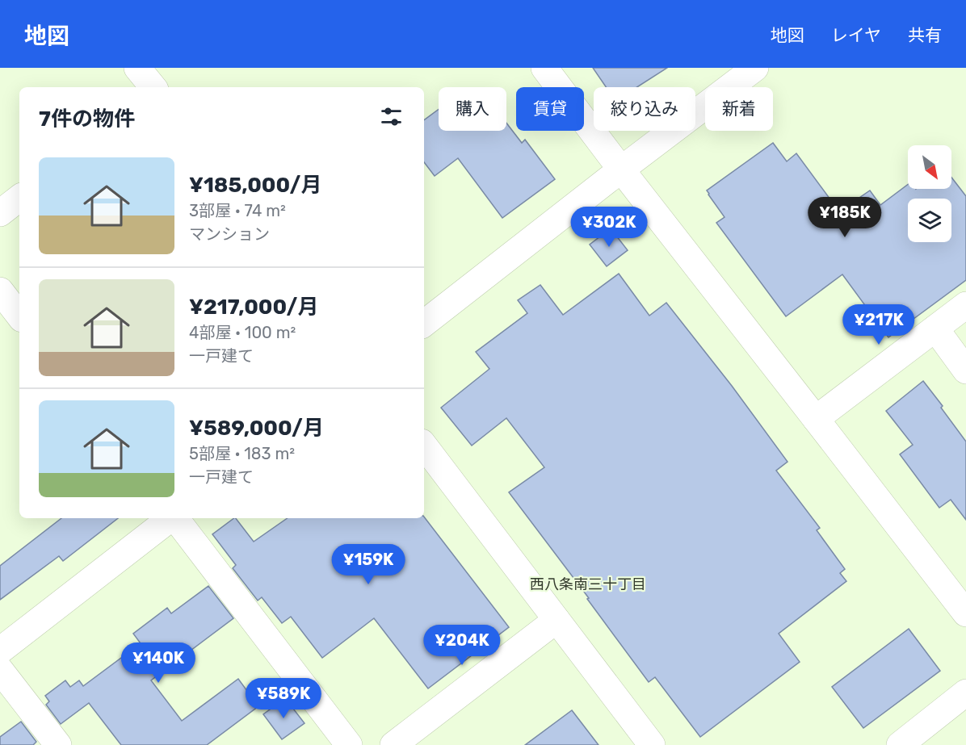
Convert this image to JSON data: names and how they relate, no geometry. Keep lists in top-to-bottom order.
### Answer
{
  "districts": ["西八条南三十丁目"],
  "north": "bottom right",
  "page": {
    "header": "地図",
    "nav": ["地図", "レイヤ", "共有"],
    "chip": [
      "購入",
      "賃貸",
      "絞り込み",
      "新着"
    ],
    "heading": "7件の物件",
    "list": [
      {
        "name": "¥185,000/月",
        "note": "3部屋 · 74 m² · マンション"
      },
      {
        "name": "¥217,000/月",
        "note": "4部屋 · 100 m² · 一戸建て"
      },
      {
        "name": "¥589,000/月",
        "note": "5部屋 · 183 m² · 一戸建て"
      }
    ],
    "price": [
      "¥185K",
      "¥302K",
      "¥217K",
      "¥159K",
      "¥204K",
      "¥140K",
      "¥589K"
    ]
  }
}
